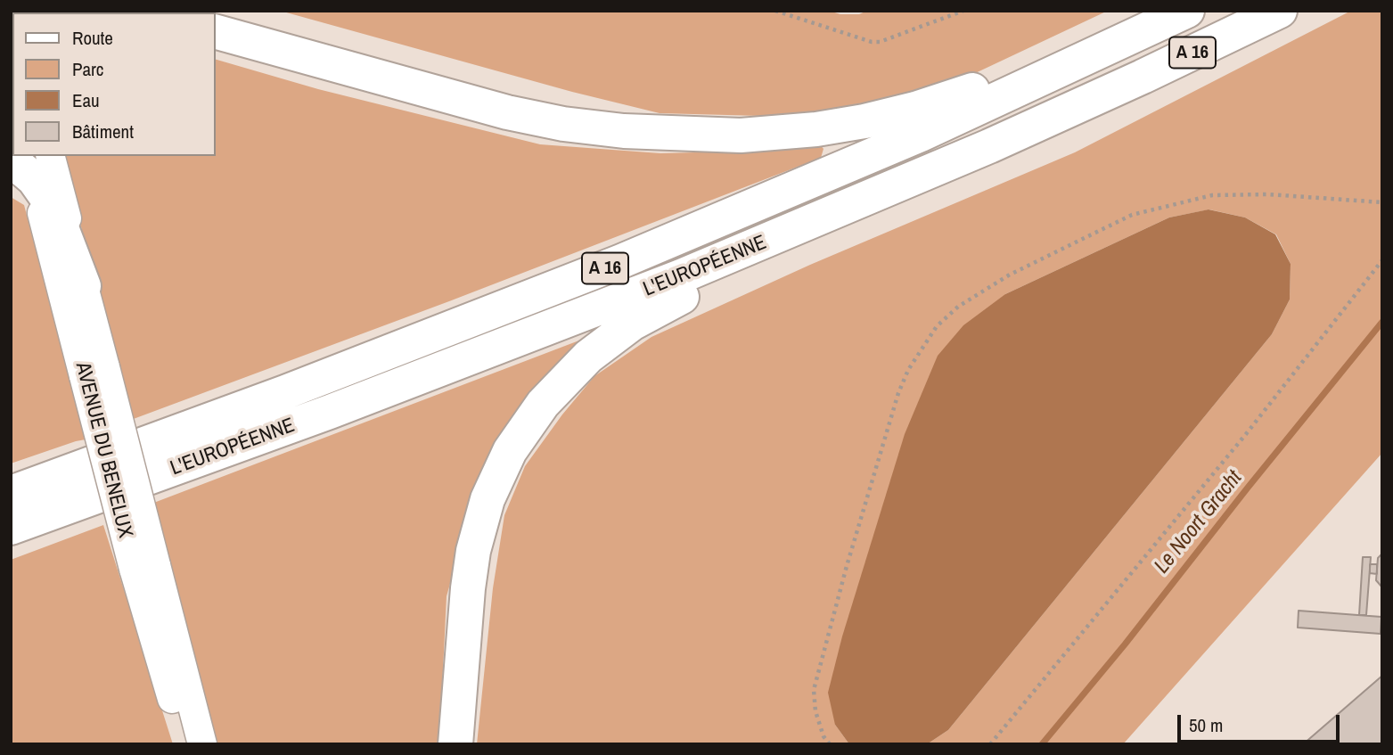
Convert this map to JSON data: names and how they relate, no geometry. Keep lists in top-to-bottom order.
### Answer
{
  "streets": {
    "highway": ["A 16", "L'EUROPÉENNE"],
    "street": ["AVENUE DU BENELUX"]
  },
  "water": ["Le Noort Gracht"],
  "legend": [
    "Route",
    "Parc",
    "Eau",
    "Bâtiment"
  ],
  "scale_bar": "50 m"
}
